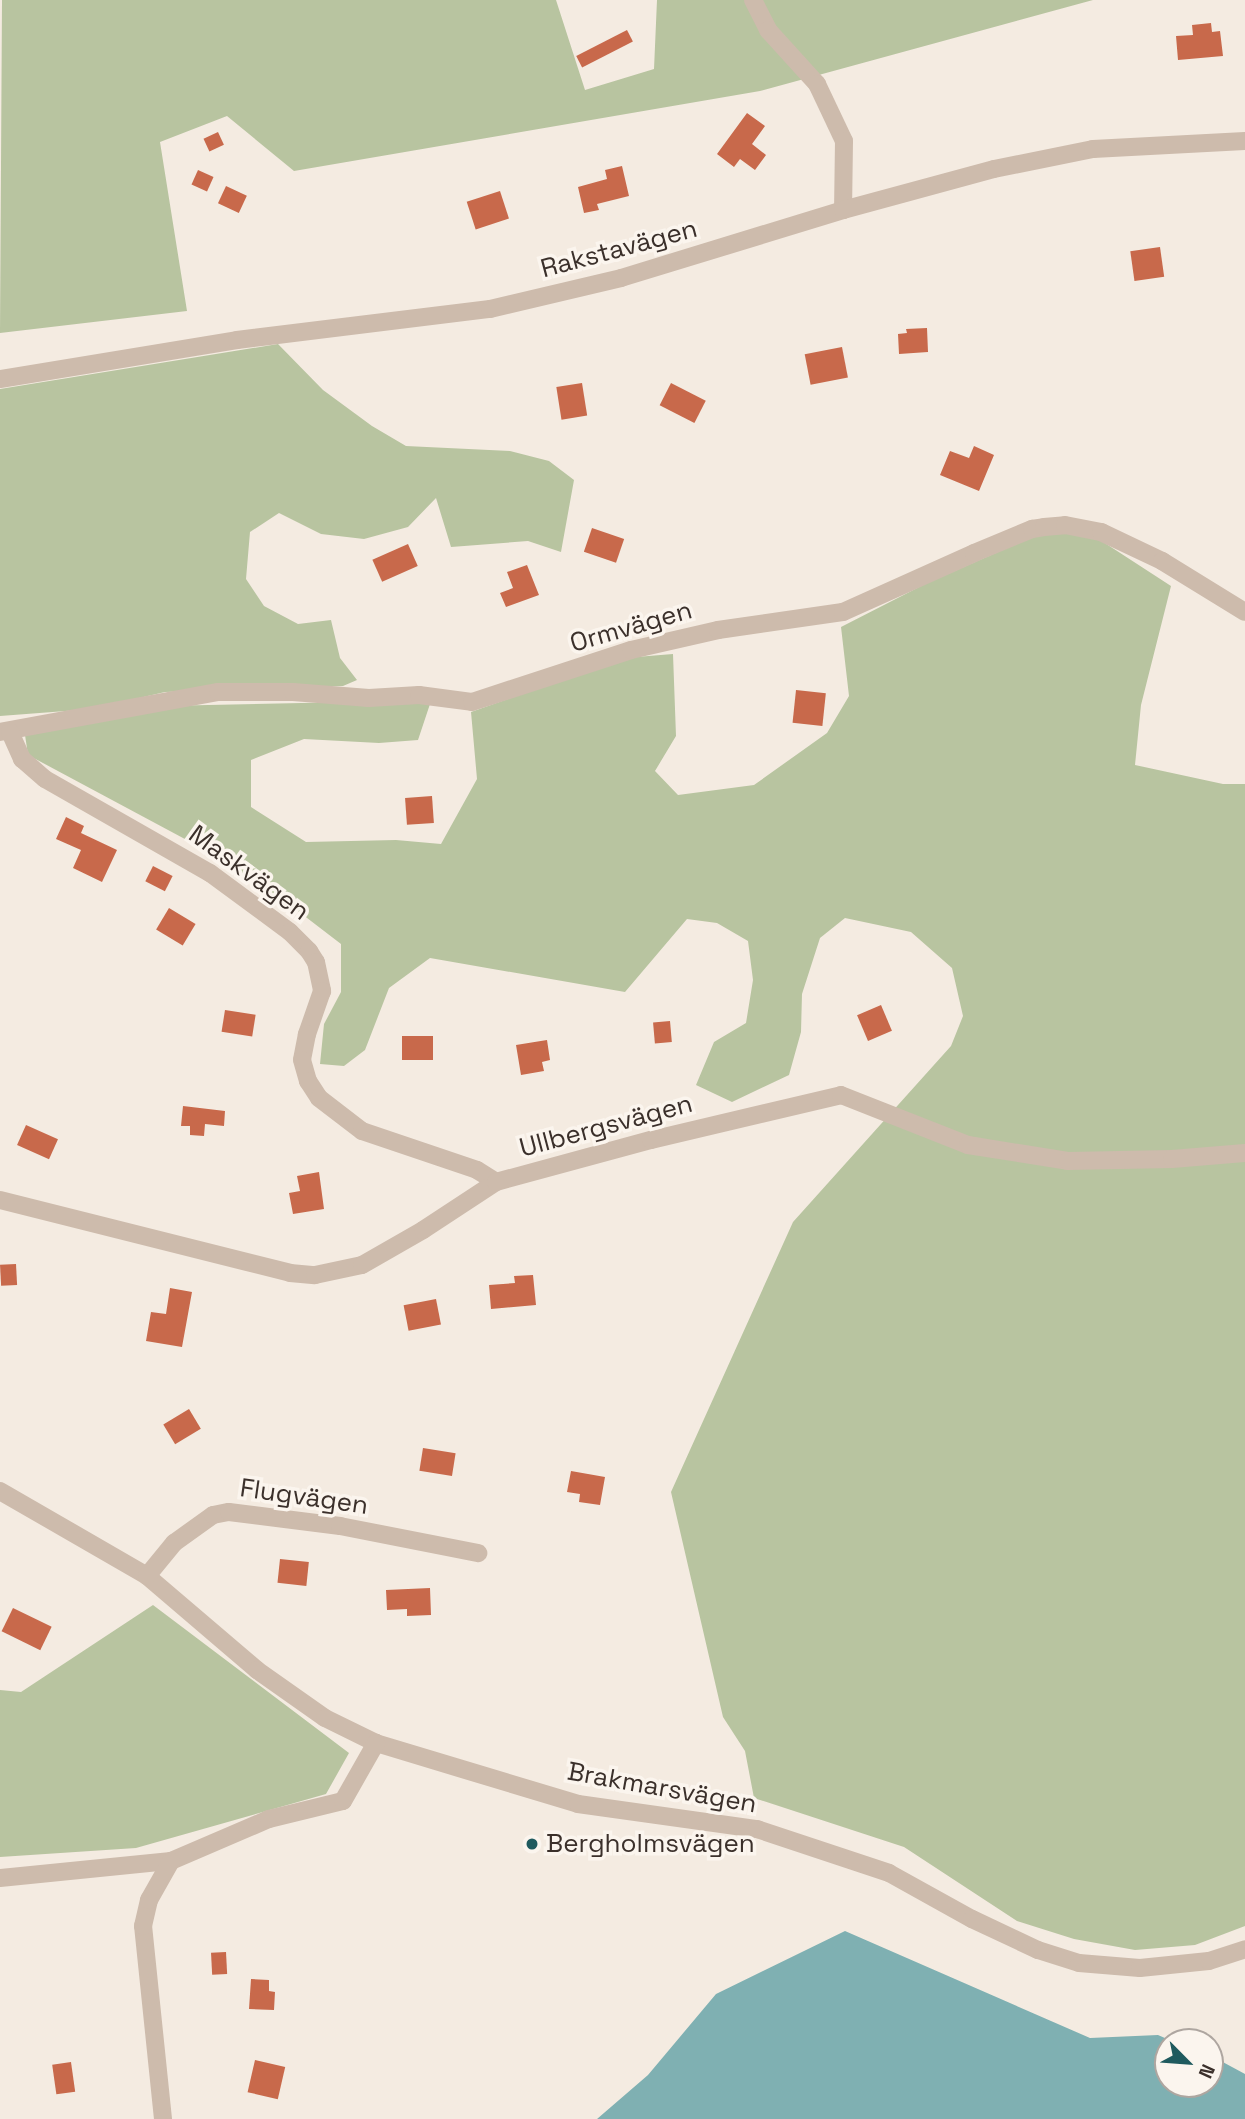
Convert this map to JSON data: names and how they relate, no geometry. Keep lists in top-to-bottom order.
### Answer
{
  "streets": {
    "street": [
      "Rakstavägen",
      "Ormvägen",
      "Maskvägen",
      "Ullbergsvägen",
      "Flugvägen",
      "Brakmarsvägen"
    ]
  },
  "crossings": [
    ["Ormvägen", "Maskvägen"],
    ["Maskvägen", "Ullbergsvägen"],
    ["Flugvägen", "Brakmarsvägen"]
  ],
  "places": ["Bergholmsvägen"],
  "north": "bottom right"
}
